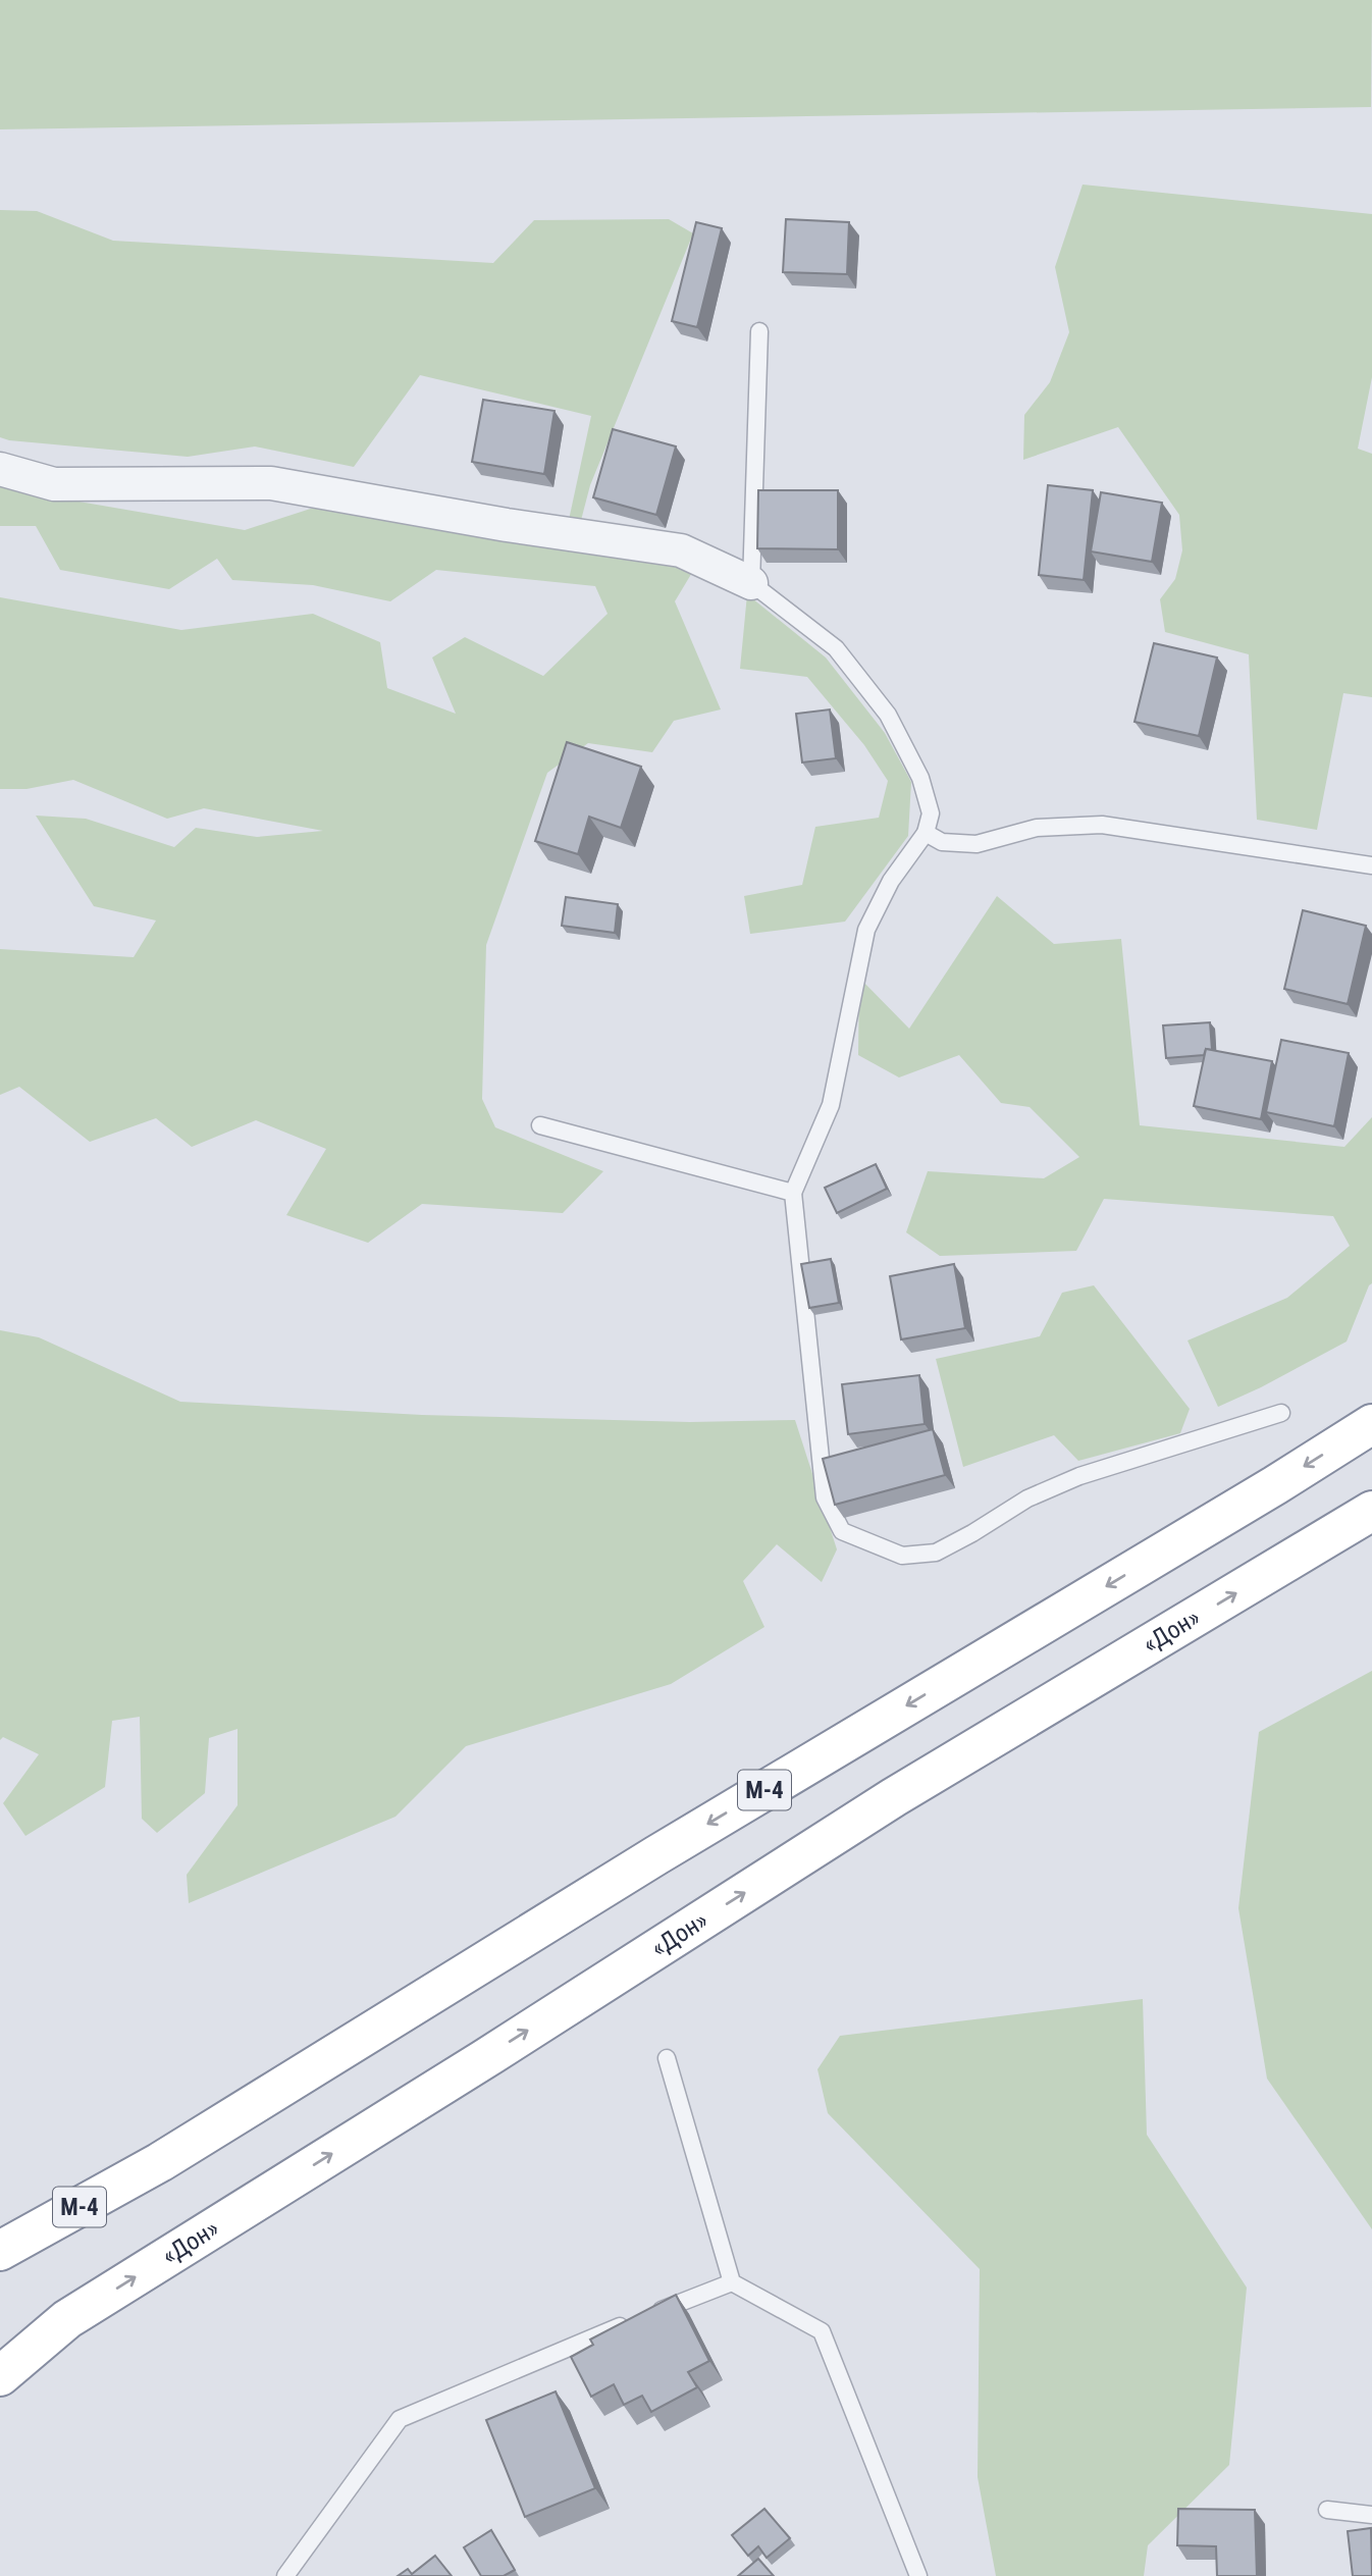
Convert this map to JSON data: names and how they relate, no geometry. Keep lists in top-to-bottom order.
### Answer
{
  "streets": {
    "highway": ["«Дон»", "М-4"]
  }
}
